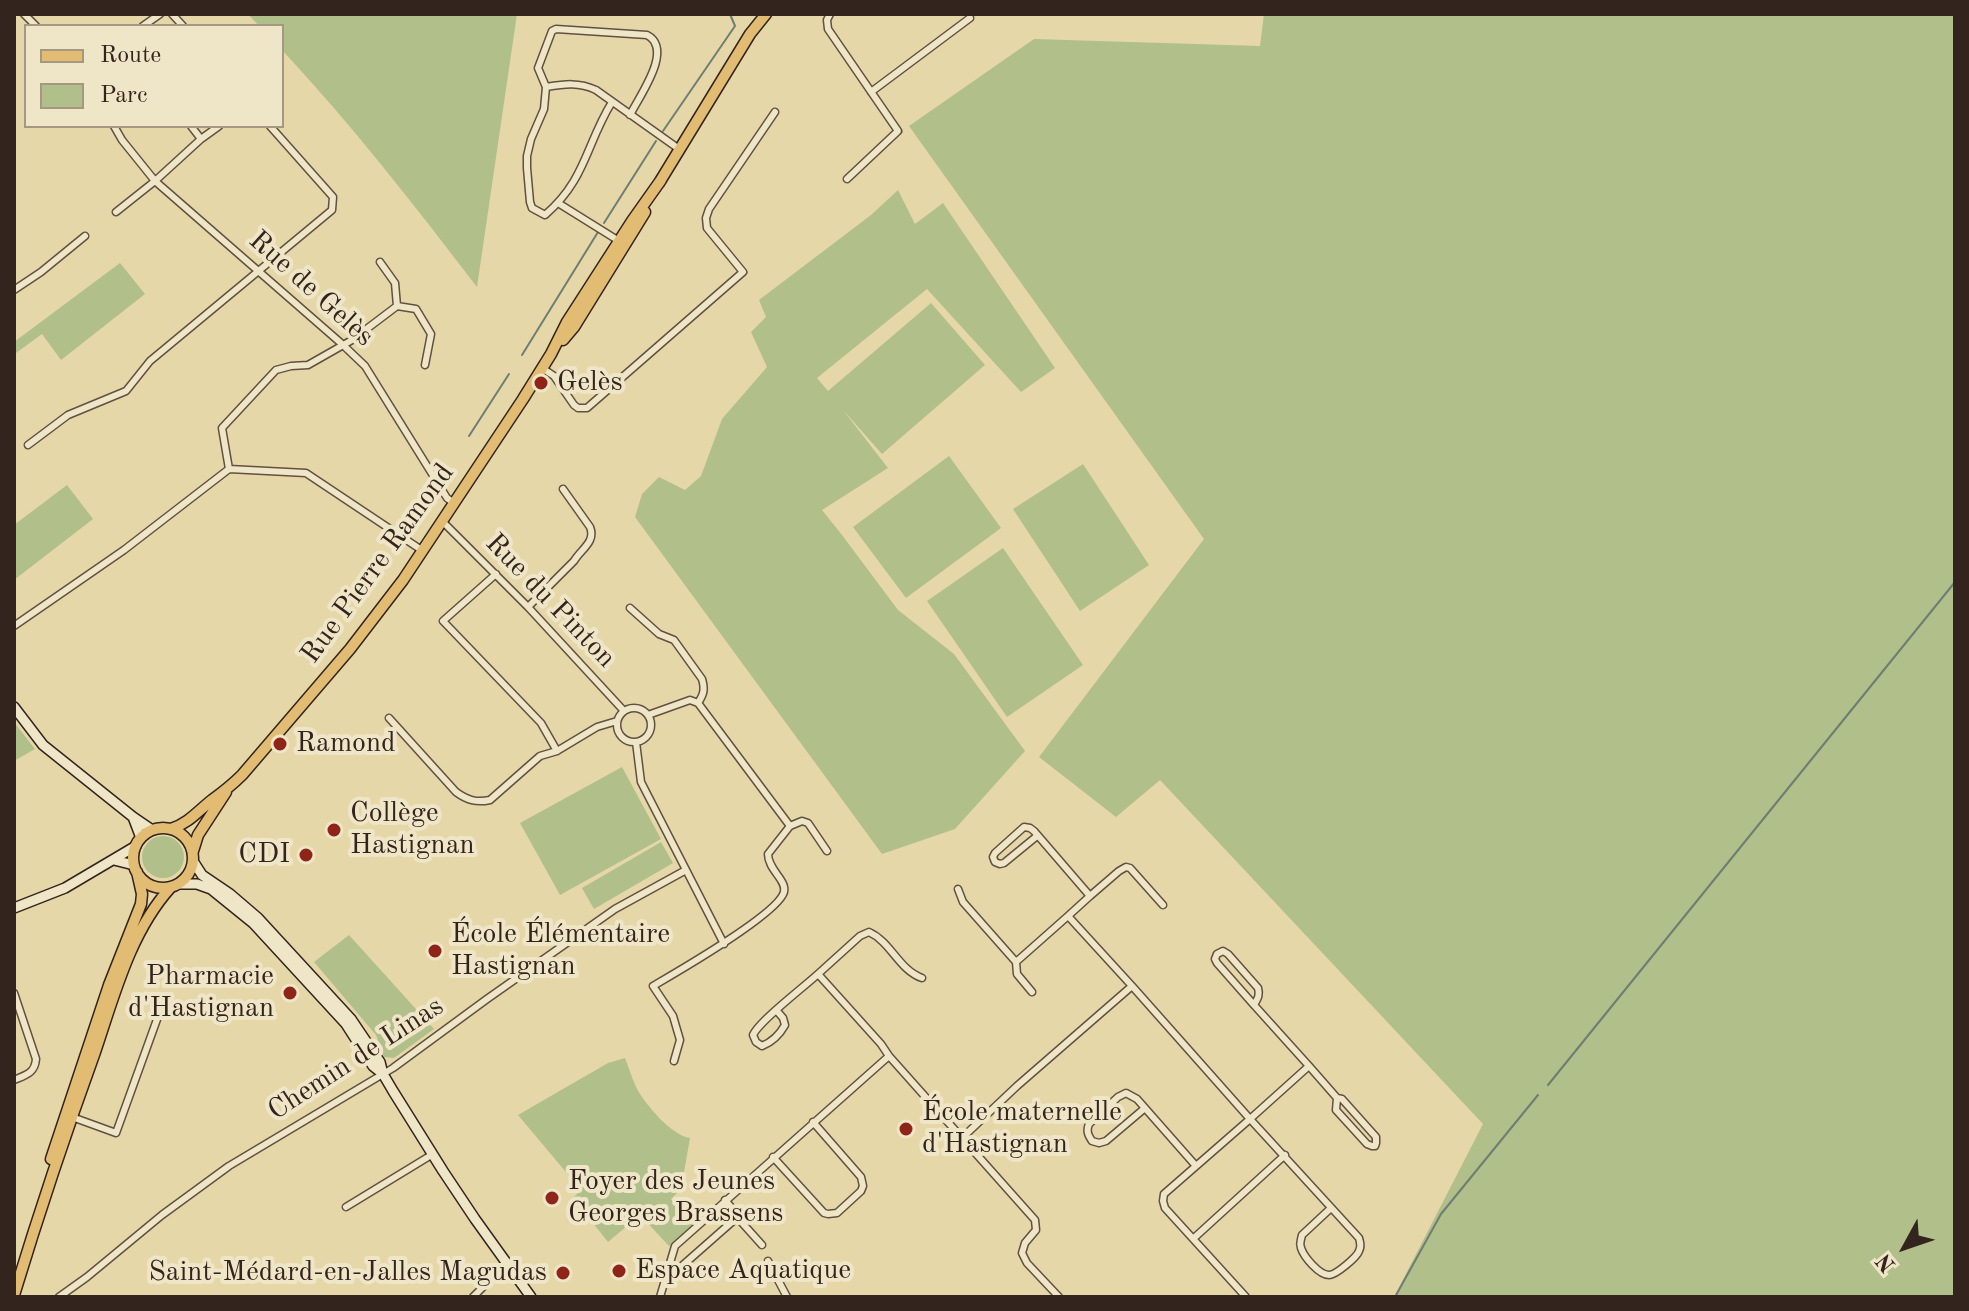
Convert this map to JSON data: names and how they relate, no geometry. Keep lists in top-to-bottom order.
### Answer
{
  "streets": {
    "main road": ["Rue Pierre Ramond"],
    "street": ["Rue de Gelès", "Rue du Pinton", "Chemin de Linas"]
  },
  "crossings": [
    ["Rue de Gelès", "Rue Pierre Ramond"],
    ["Rue Pierre Ramond", "Rue du Pinton"]
  ],
  "places": [
    "Gelès",
    "Ramond",
    "Collège Hastignan",
    "CDI",
    "École Élémentaire Hastignan",
    "Pharmacie d'Hastignan",
    "École maternelle d'Hastignan",
    "Foyer des Jeunes Georges Brassens",
    "Espace Aquatique",
    "Saint-Médard-en-Jalles Magudas"
  ],
  "legend": ["Route", "Parc"],
  "north": "bottom left"
}
